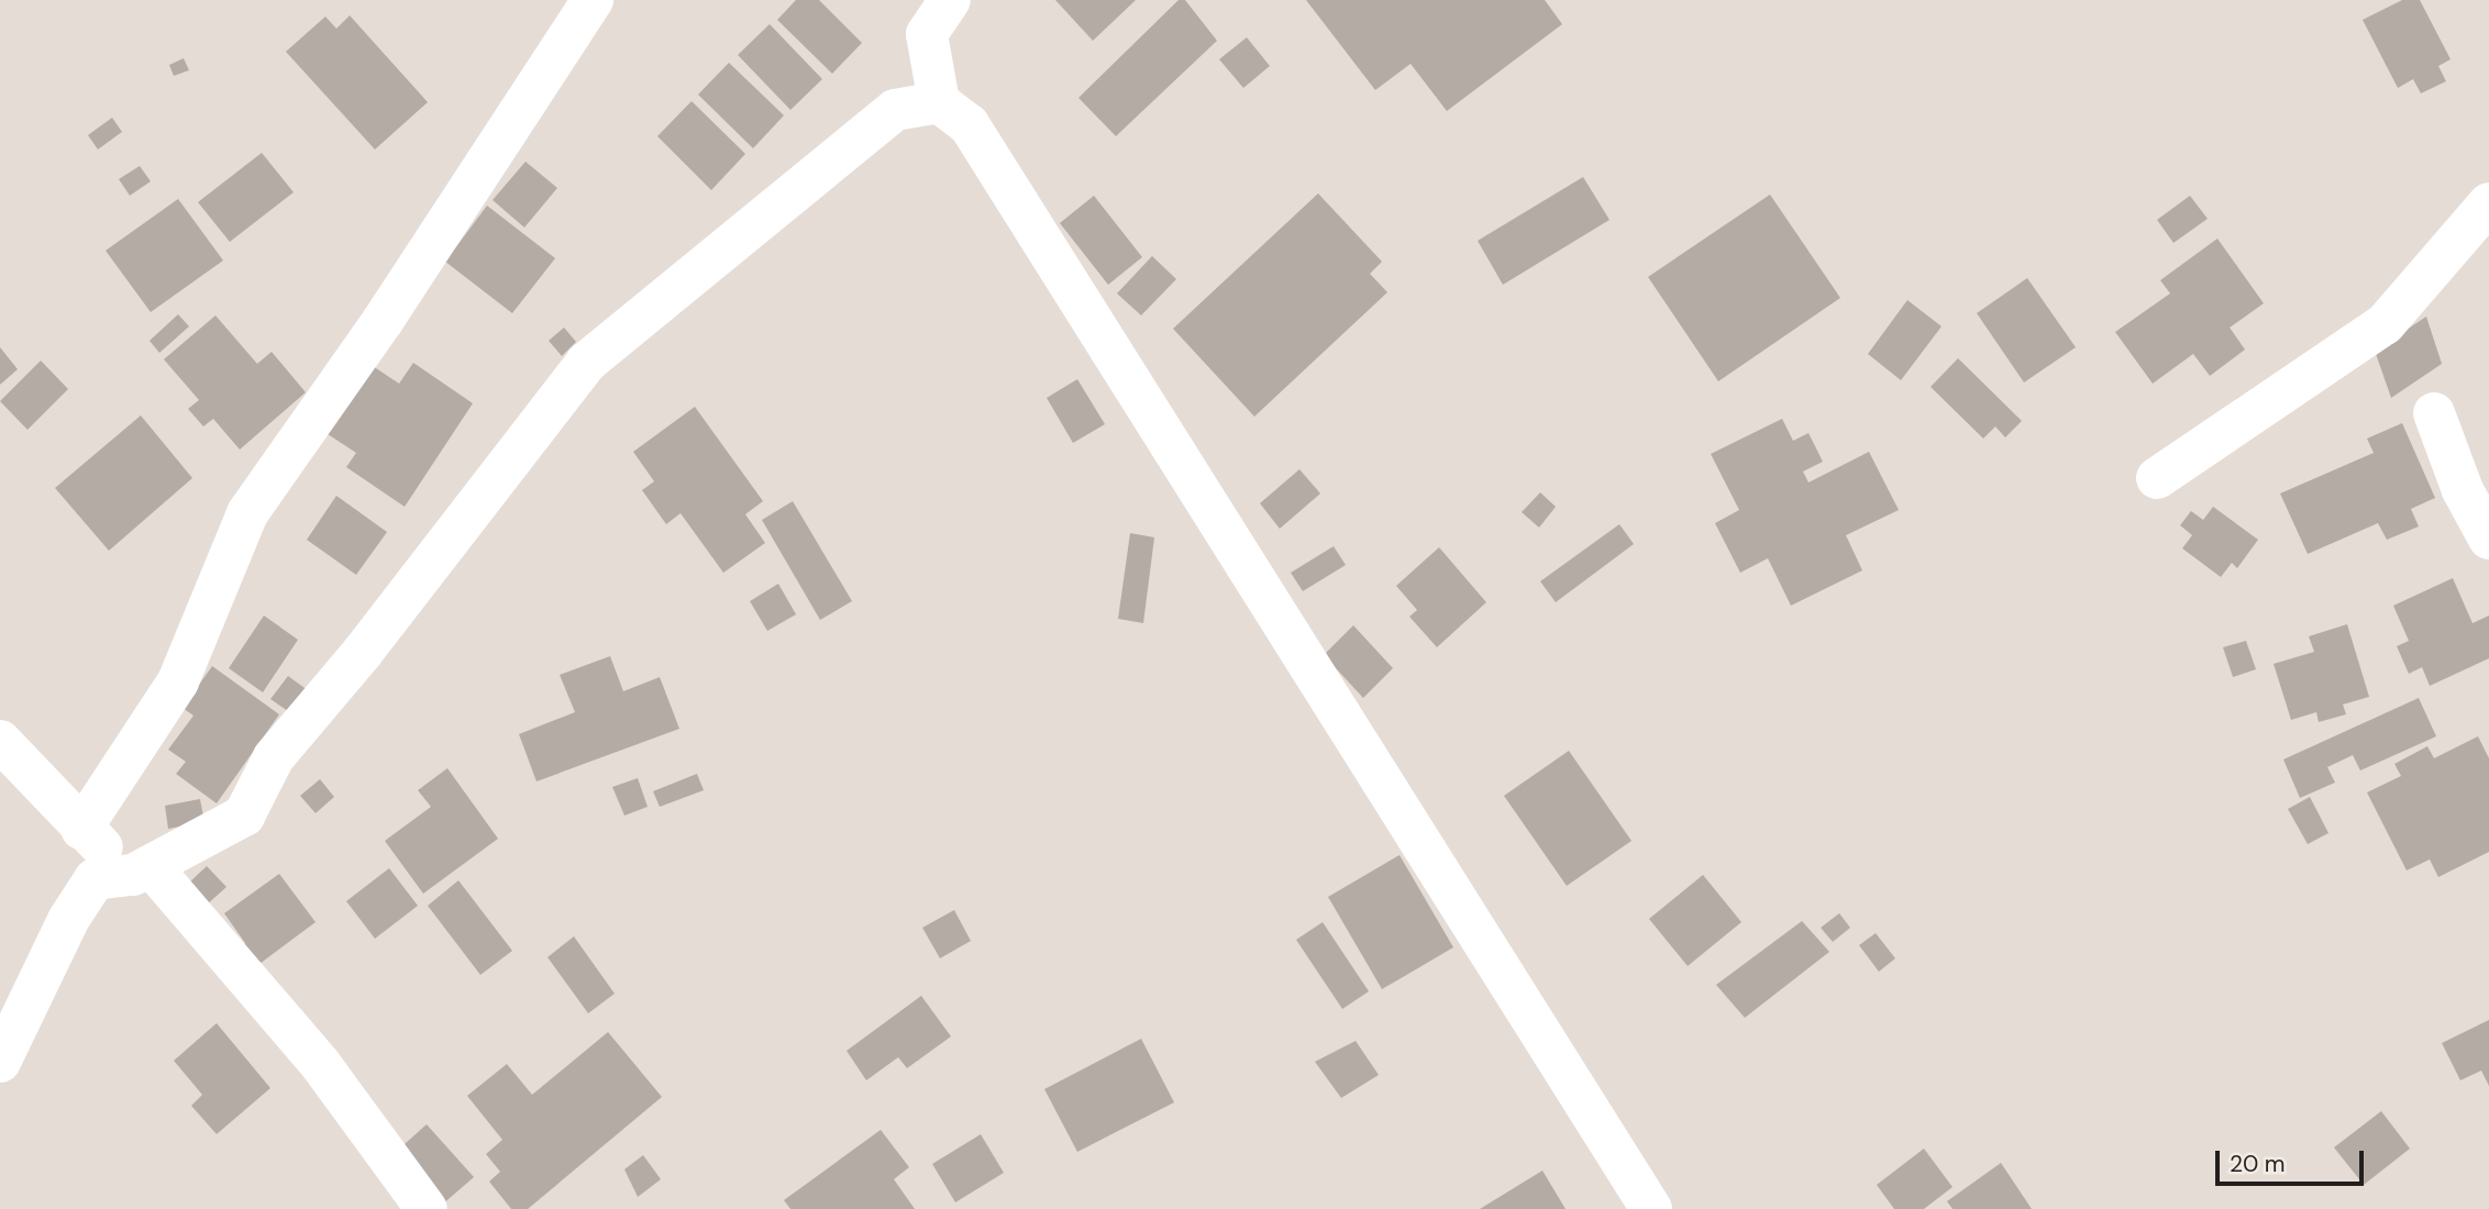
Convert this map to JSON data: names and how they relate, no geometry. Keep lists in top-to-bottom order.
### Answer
{
  "scale_bar": "20 m"
}
